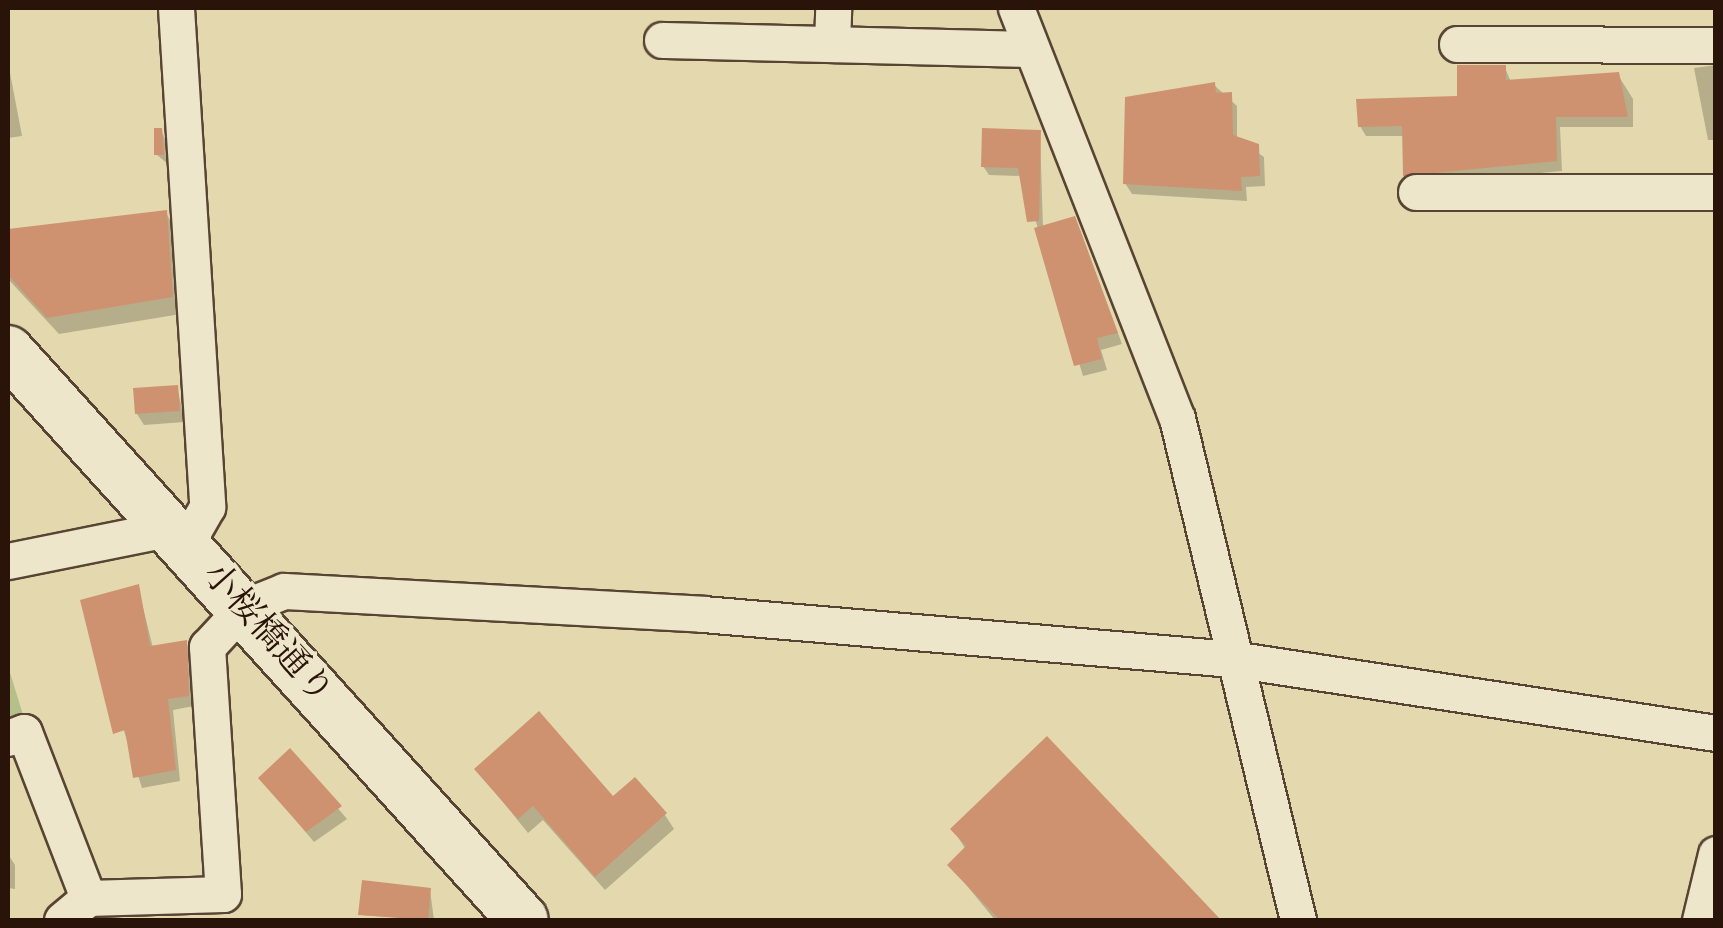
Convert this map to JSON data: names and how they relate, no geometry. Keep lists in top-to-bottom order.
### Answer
{
  "streets": {
    "street": ["小桜橋通り"]
  }
}
